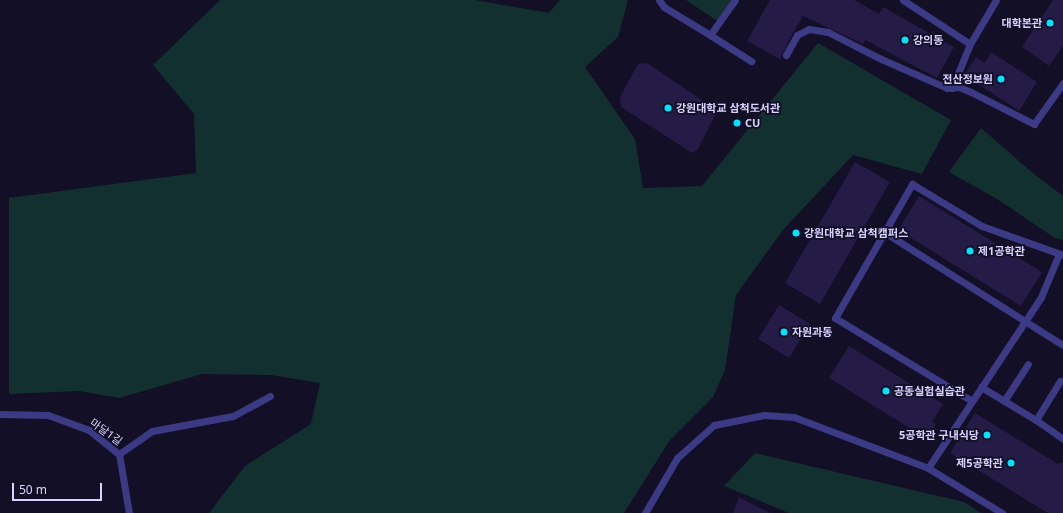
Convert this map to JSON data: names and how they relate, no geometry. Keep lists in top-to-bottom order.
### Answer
{
  "streets": {
    "lane": ["마달1길"]
  },
  "places": [
    "대학본관",
    "강의동",
    "전산정보원",
    "강원대학교 삼척도서관",
    "CU",
    "강원대학교 삼척캠퍼스",
    "제1공학관",
    "자원과동",
    "공동실험실습관",
    "5공학관 구내식당",
    "제5공학관"
  ],
  "scale_bar": "50 m"
}
